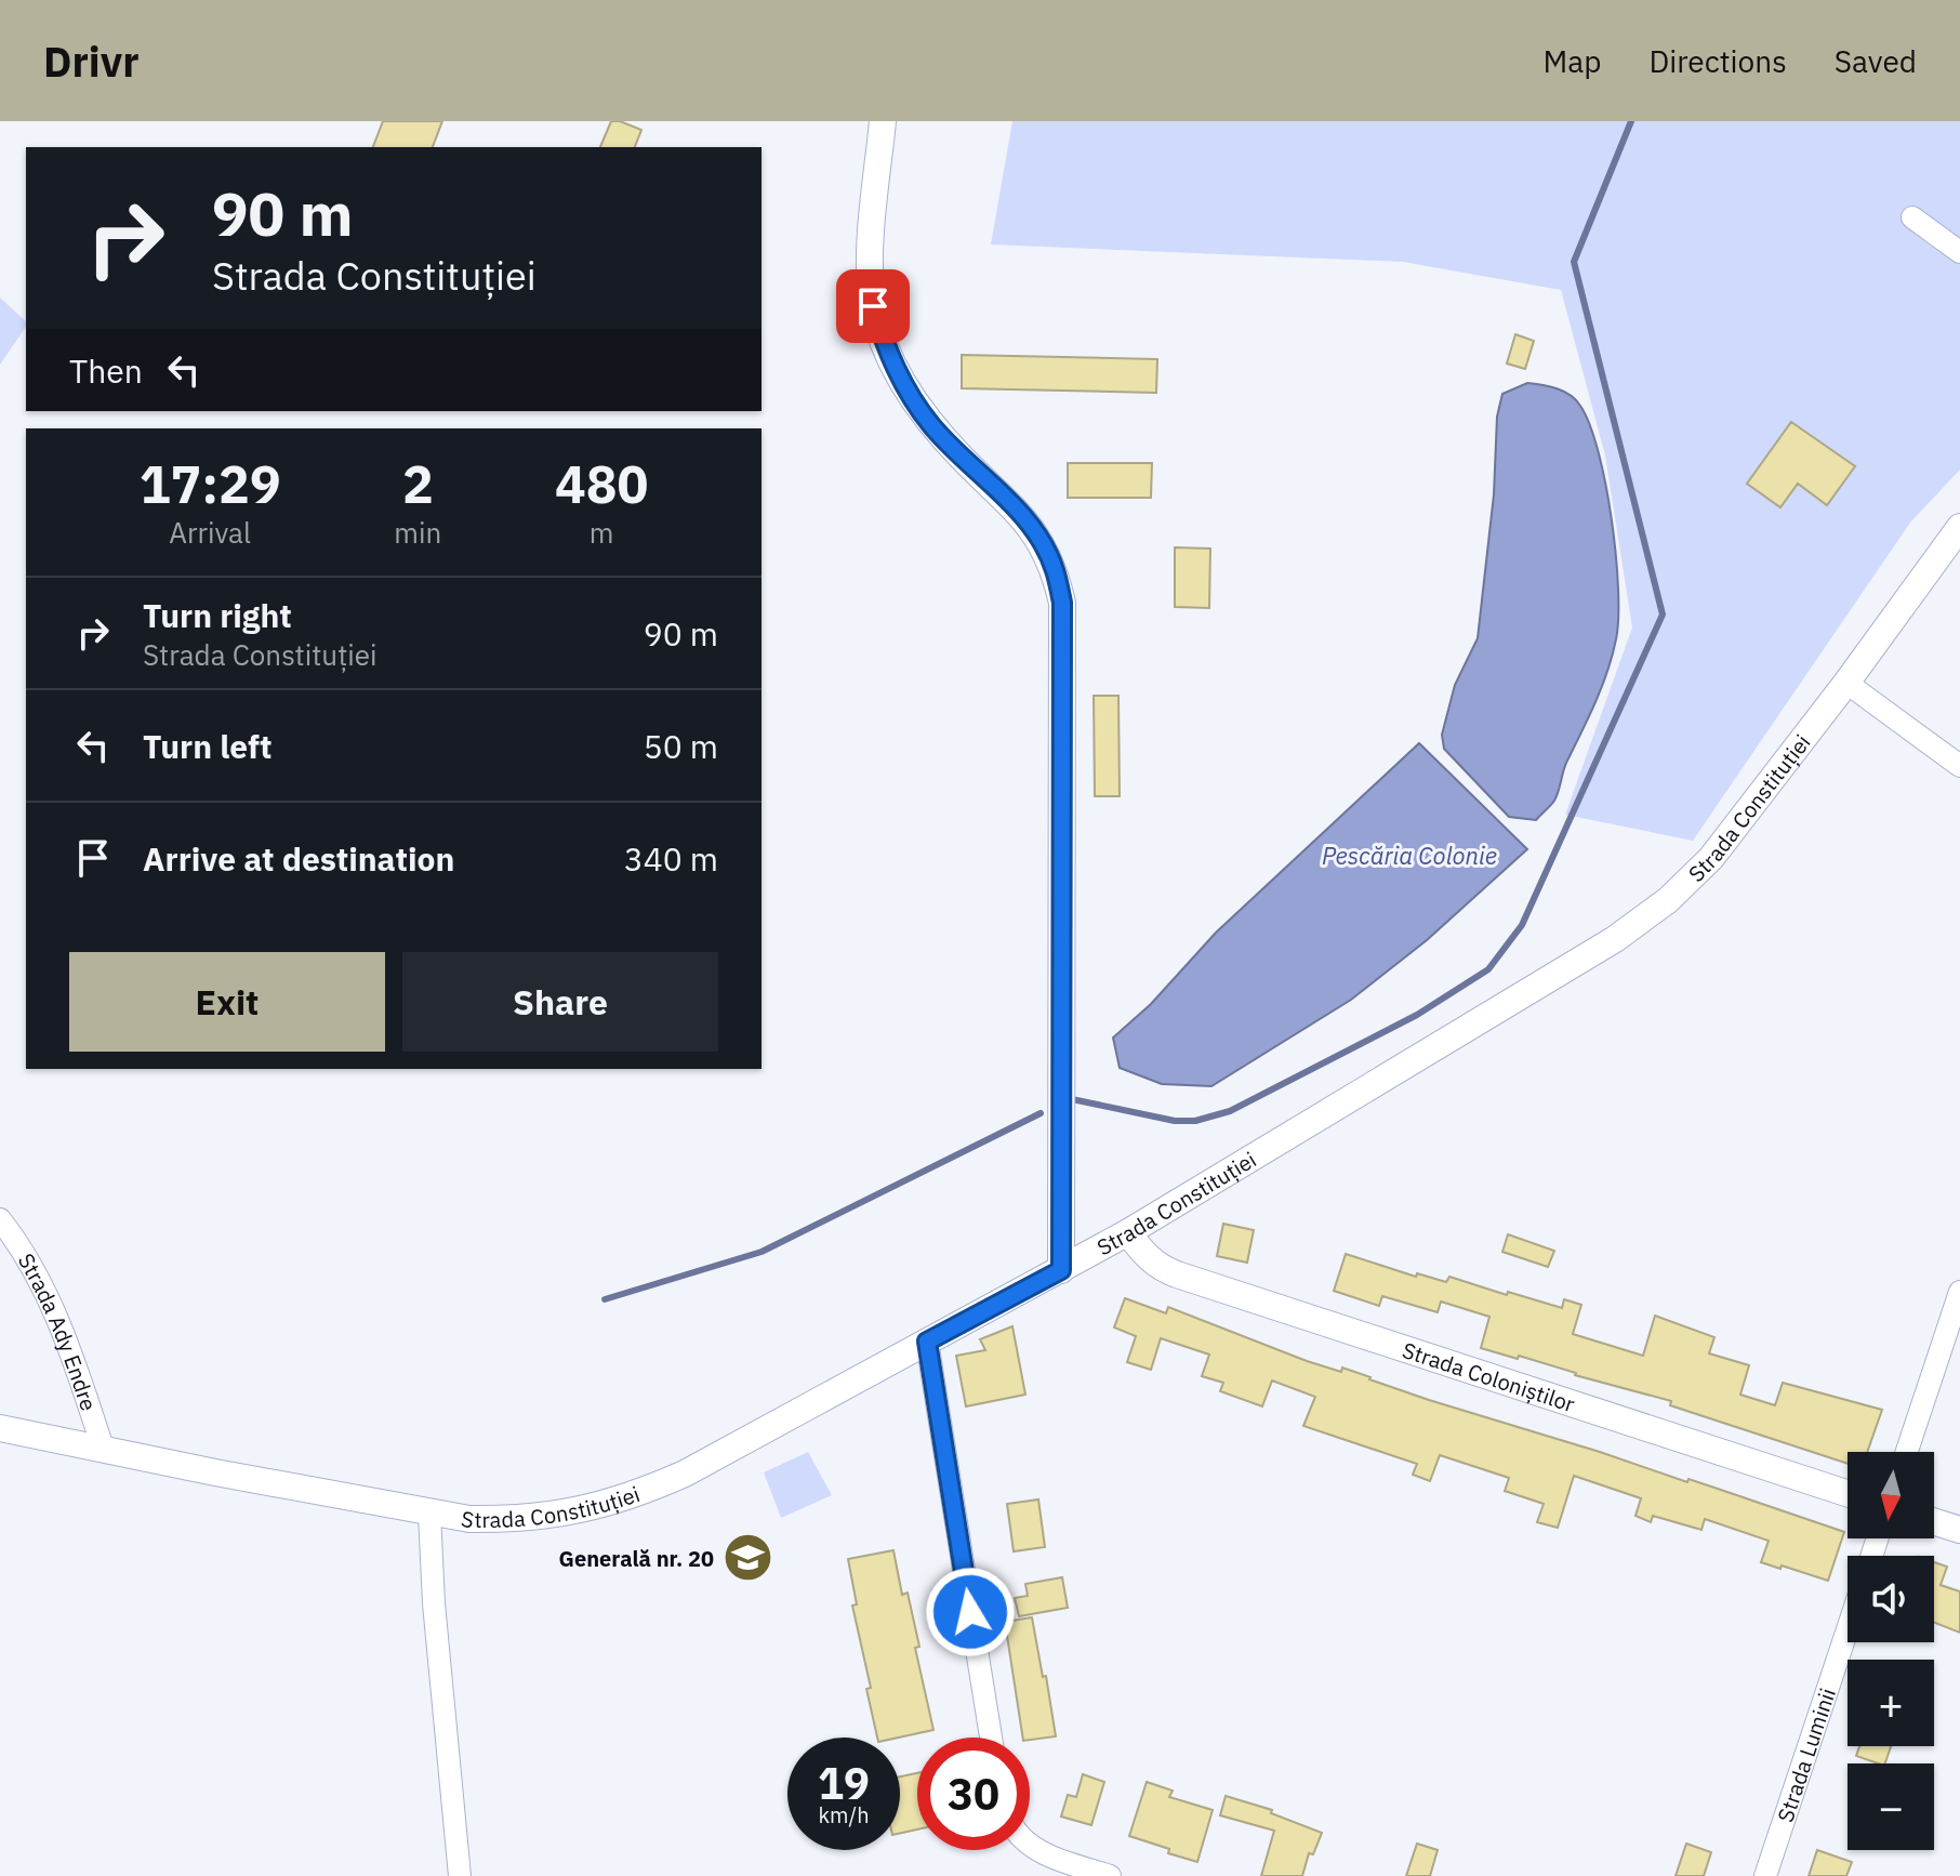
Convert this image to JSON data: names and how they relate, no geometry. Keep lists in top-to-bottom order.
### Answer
{
  "streets": {
    "street": [
      "Strada Constituției",
      "Strada Ady Endre",
      "Strada Coloniștilor",
      "Strada Luminii"
    ]
  },
  "crossings": [
    ["Strada Constituției", "Strada Ady Endre"],
    ["Strada Constituției", "Strada Coloniștilor"]
  ],
  "water": ["Pescăria Colonie"],
  "places": {
    "school or university": ["Generală nr. 20"]
  },
  "north": "bottom",
  "page": {
    "header": "Drivr",
    "nav": ["Map", "Directions", "Saved"],
    "turn": ["90 m", "Strada Constituției"],
    "then": "Then",
    "eta": [
      "17:29",
      "Arrival",
      "2",
      "min",
      "480",
      "m"
    ],
    "list": [
      {
        "name": "Turn right",
        "note": "Strada Constituției",
        "value": "90 m"
      },
      {
        "name": "Turn left",
        "value": "50 m"
      },
      {
        "name": "Arrive at destination",
        "value": "340 m"
      }
    ],
    "buttons": ["Exit", "Share"],
    "map_buttons": ["+", "−"],
    "speed": "19 km/h",
    "limit": "30"
  }
}
